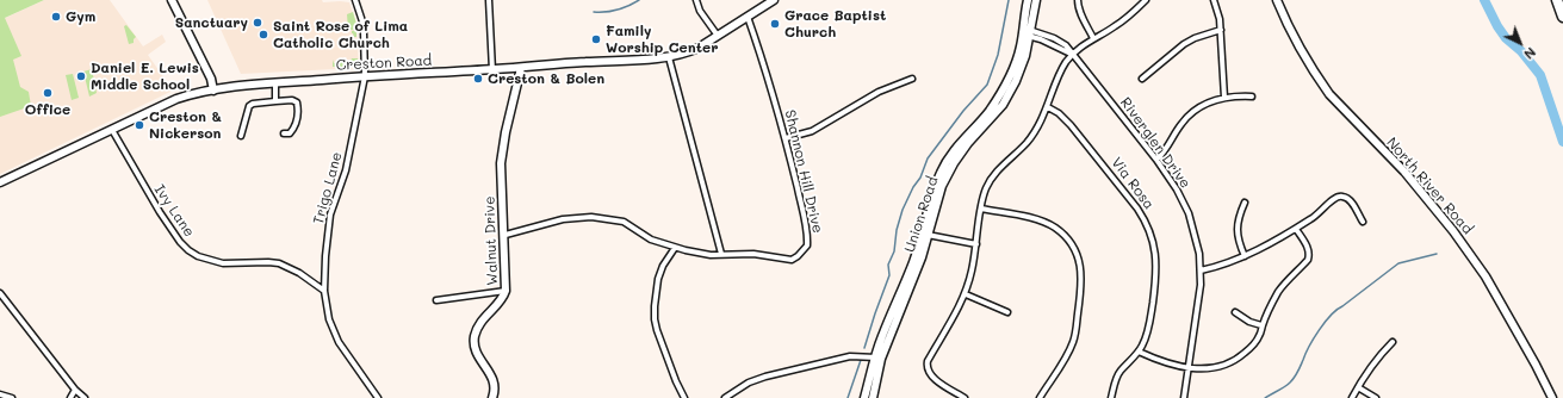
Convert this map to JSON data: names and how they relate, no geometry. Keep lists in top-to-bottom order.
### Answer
{
  "streets": {
    "main road": [
      "Creston Road",
      "North River Road",
      "Union Road",
      "Walnut Drive"
    ],
    "street": [
      "Riverglen Drive",
      "Shannon Hill Drive",
      "Via Rosa",
      "Trigo Lane",
      "Ivy Lane"
    ]
  },
  "crossings": [
    ["Creston Road", "Shannon Hill Drive"],
    ["Creston Road", "Trigo Lane"],
    ["Creston Road", "Ivy Lane"],
    ["Creston Road", "Walnut Drive"],
    ["Riverglen Drive", "Union Road"],
    ["Shannon Hill Drive", "Walnut Drive"],
    ["Trigo Lane", "Ivy Lane"]
  ],
  "places": [
    "Gym",
    "Sanctuary",
    "Grace Baptist Church",
    "Saint Rose of Lima Catholic Church",
    "Family Worship Center",
    "Daniel E. Lewis Middle School",
    "Creston & Bolen",
    "Office",
    "Creston & Nickerson"
  ],
  "north": "bottom right"
}
